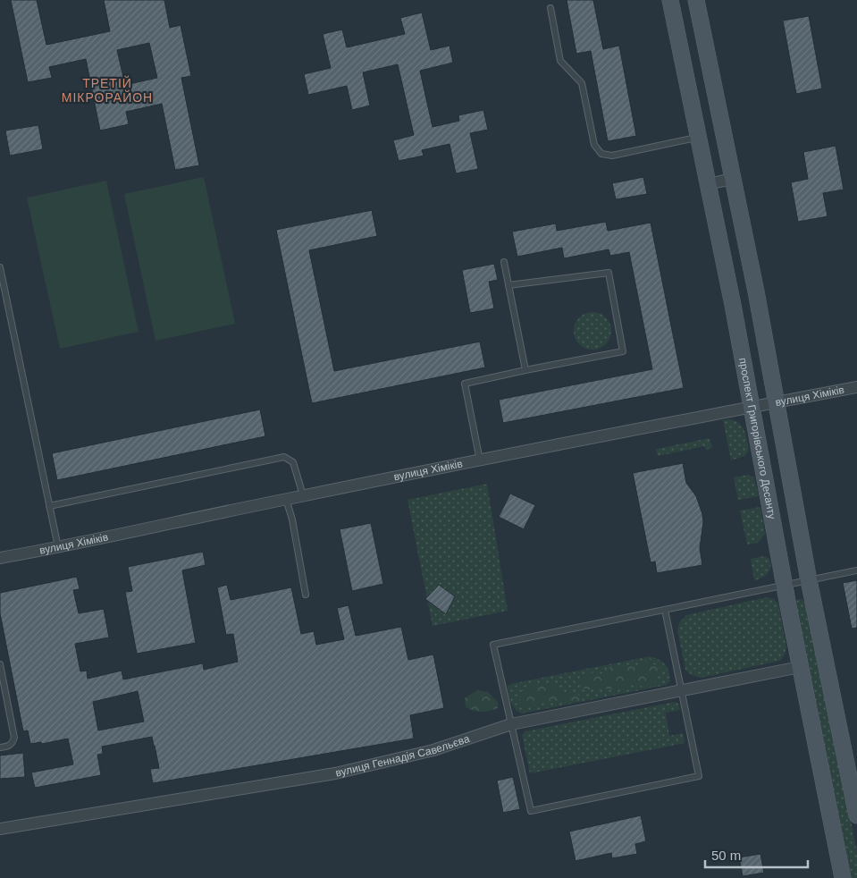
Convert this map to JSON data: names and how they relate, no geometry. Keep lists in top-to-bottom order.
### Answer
{
  "streets": {
    "street": ["вулиця Хіміків", "проспект Григорівського Десанту", "вулиця Геннадія Савельєва"]
  },
  "crossings": [
    ["вулиця Хіміків", "проспект Григорівського Десанту"],
    ["проспект Григорівського Десанту", "вулиця Геннадія Савельєва"]
  ],
  "districts": ["ТРЕТІЙ МІКРОРАЙОН"],
  "scale_bar": "50 m"
}
